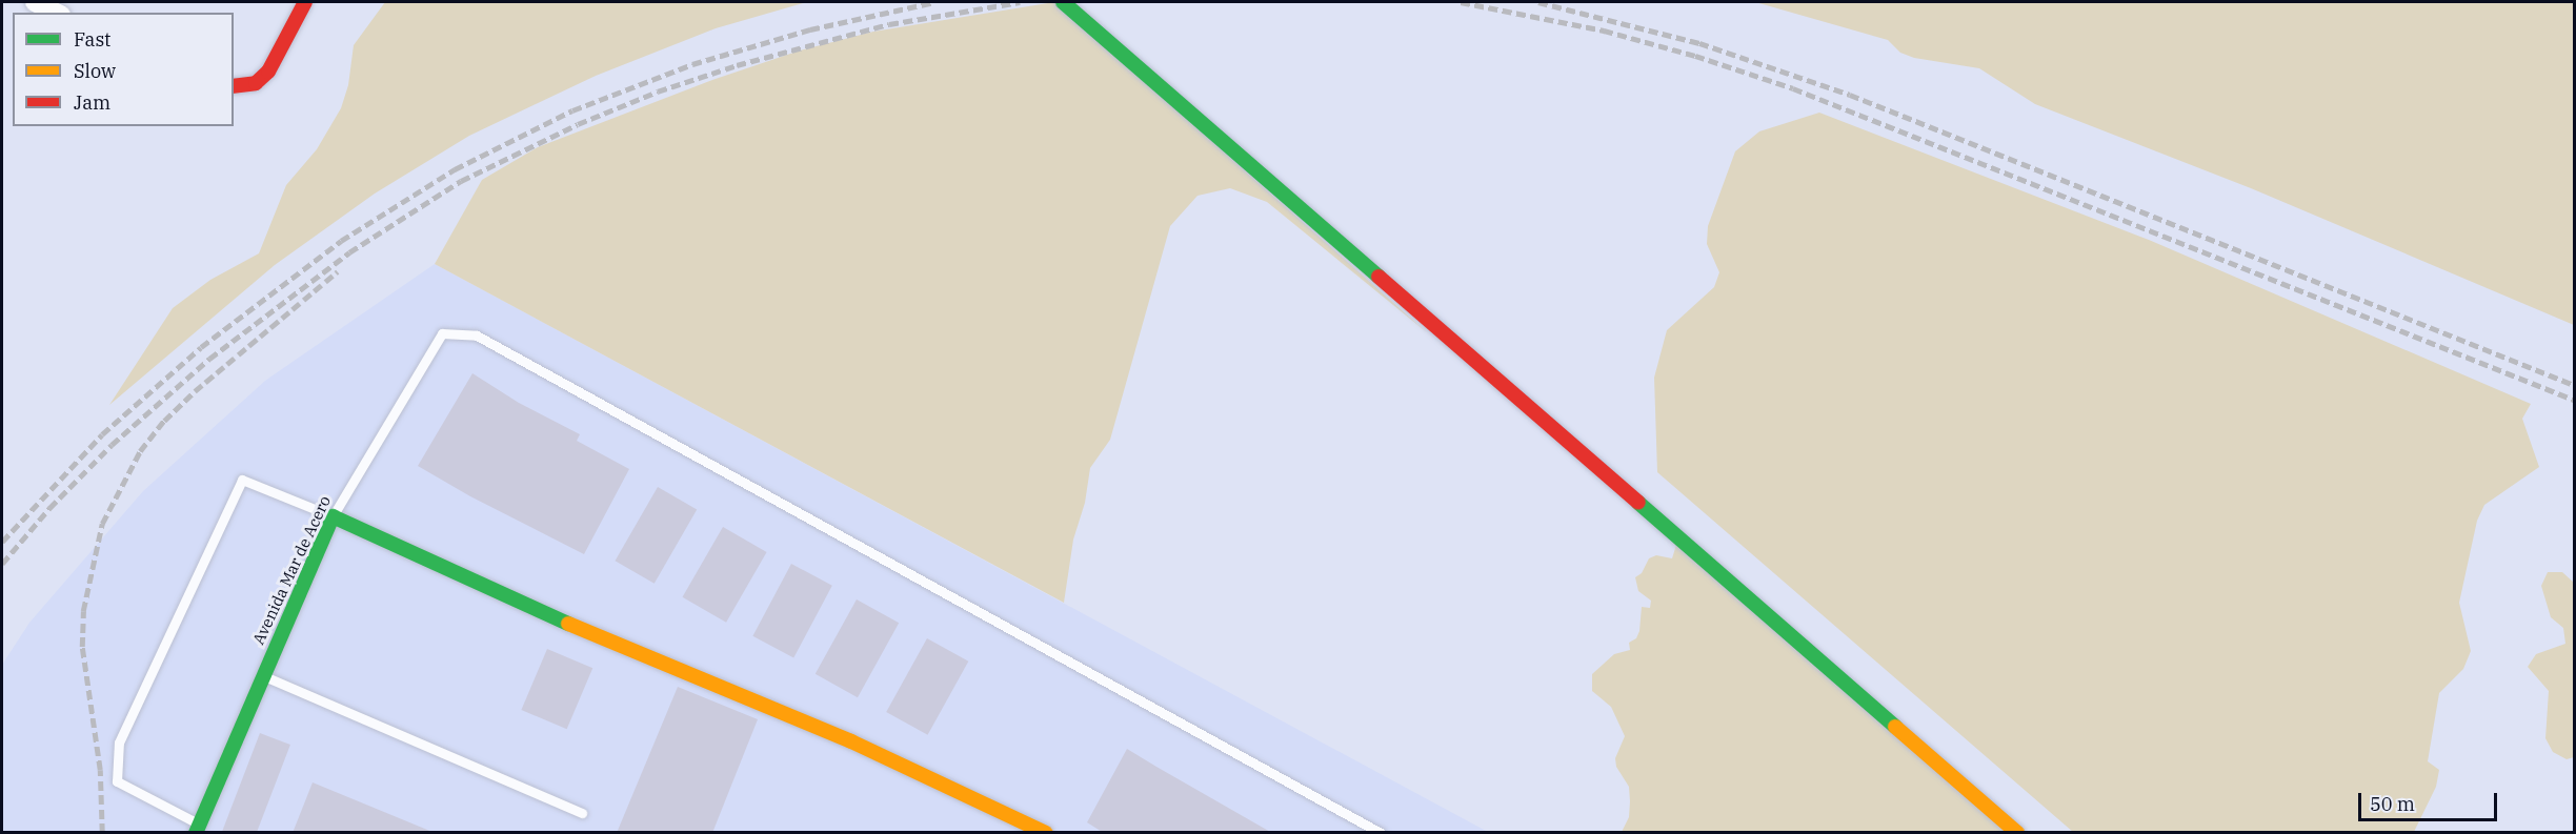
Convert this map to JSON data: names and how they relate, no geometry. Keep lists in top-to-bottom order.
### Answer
{
  "streets": {
    "main road": ["Avenida Mar de Acero"]
  },
  "legend": ["Fast", "Slow", "Jam"],
  "scale_bar": "50 m"
}
